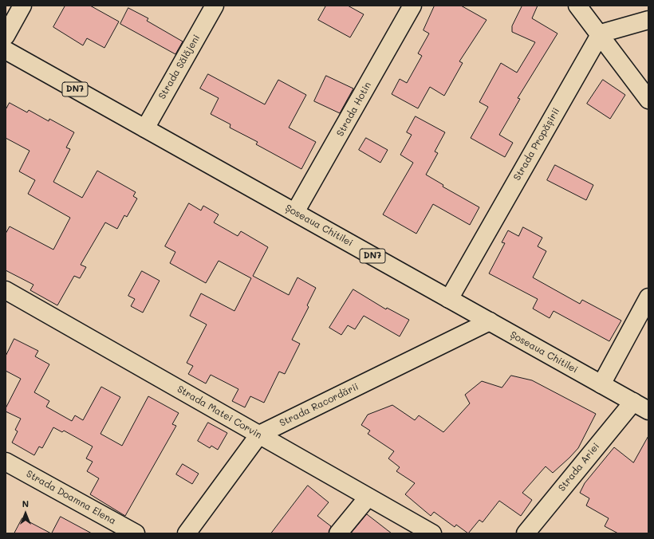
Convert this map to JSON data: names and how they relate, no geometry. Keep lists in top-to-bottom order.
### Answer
{
  "streets": {
    "street": [
      "Strada Sălăjeni",
      "DN7",
      "Strada Hotin",
      "Strada Propășirii",
      "Șoseaua Chitilei",
      "Strada Racordării",
      "Strada Matei Corvin",
      "Strada Ariei",
      "Strada Doamna Elena"
    ]
  },
  "crossings": [
    ["Strada Sălăjeni", "Șoseaua Chitilei"],
    ["Strada Hotin", "Șoseaua Chitilei"],
    ["Strada Propășirii", "Șoseaua Chitilei"],
    ["Șoseaua Chitilei", "Strada Racordării"],
    ["Șoseaua Chitilei", "Strada Ariei"],
    ["Strada Racordării", "Strada Matei Corvin"]
  ],
  "north": "top"
}
